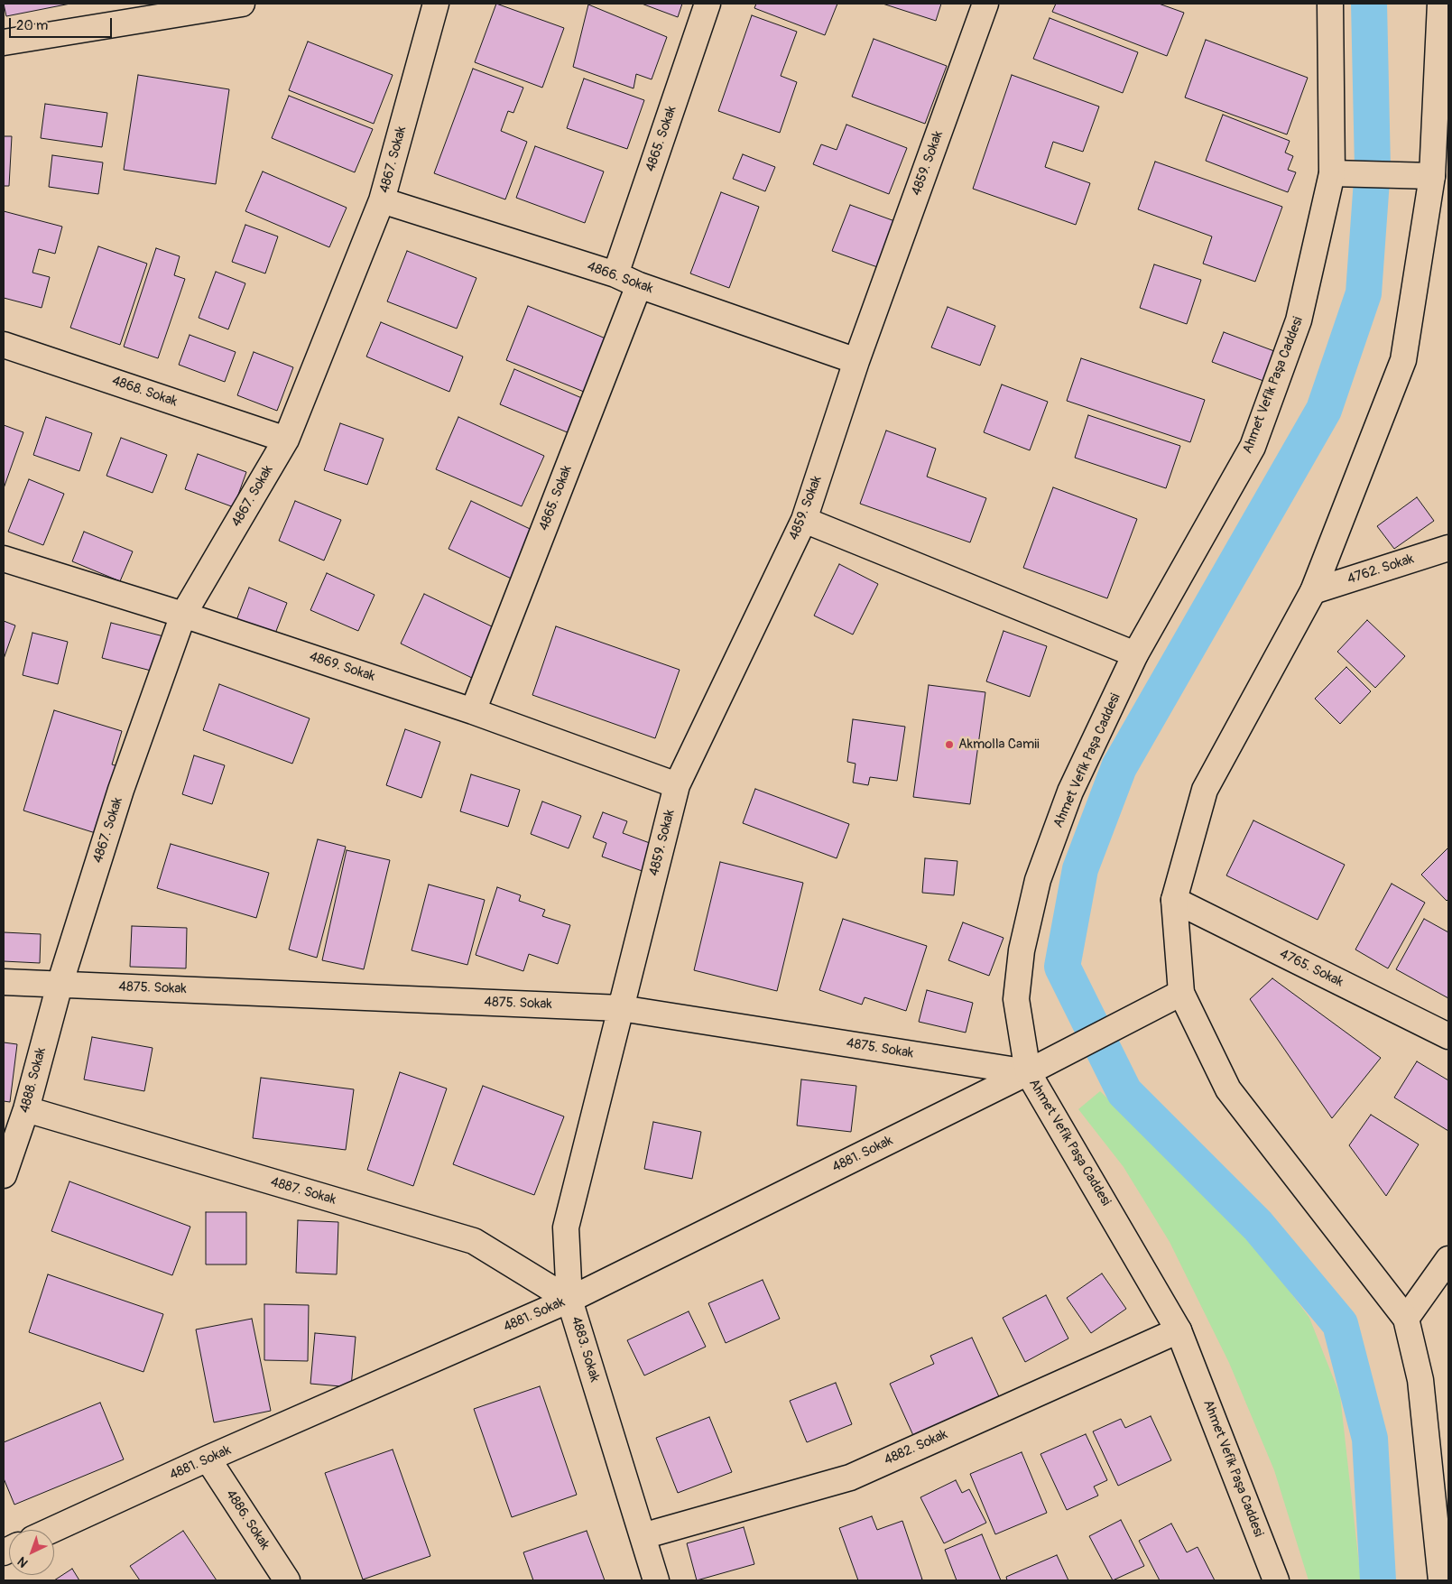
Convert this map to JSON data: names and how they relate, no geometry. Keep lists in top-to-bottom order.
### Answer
{
  "streets": {
    "street": [
      "4865. Sokak",
      "4867. Sokak",
      "4859. Sokak",
      "4866. Sokak",
      "Ahmet Vefik Paşa Caddesi",
      "4868. Sokak",
      "4762. Sokak",
      "4869. Sokak",
      "4765. Sokak",
      "4875. Sokak",
      "4888. Sokak",
      "4881. Sokak",
      "4887. Sokak",
      "4883. Sokak",
      "4882. Sokak",
      "4886. Sokak"
    ]
  },
  "crossings": [
    ["4865. Sokak", "4866. Sokak"],
    ["4865. Sokak", "4869. Sokak"],
    ["4867. Sokak", "4866. Sokak"],
    ["4867. Sokak", "4868. Sokak"],
    ["4867. Sokak", "4869. Sokak"],
    ["4867. Sokak", "4875. Sokak"],
    ["4867. Sokak", "4888. Sokak"],
    ["4859. Sokak", "4866. Sokak"],
    ["4859. Sokak", "4869. Sokak"],
    ["4859. Sokak", "4875. Sokak"],
    ["4859. Sokak", "4883. Sokak"],
    ["Ahmet Vefik Paşa Caddesi", "4875. Sokak"],
    ["Ahmet Vefik Paşa Caddesi", "4881. Sokak"],
    ["Ahmet Vefik Paşa Caddesi", "4882. Sokak"],
    ["4875. Sokak", "4888. Sokak"],
    ["4875. Sokak", "4881. Sokak"],
    ["4875. Sokak", "4883. Sokak"],
    ["4888. Sokak", "4887. Sokak"],
    ["4881. Sokak", "4887. Sokak"],
    ["4881. Sokak", "4883. Sokak"],
    ["4881. Sokak", "4886. Sokak"],
    ["4887. Sokak", "4883. Sokak"],
    ["4883. Sokak", "4882. Sokak"]
  ],
  "places": ["Akmolla Camii"],
  "scale_bar": "20 m",
  "north": "bottom left"
}
